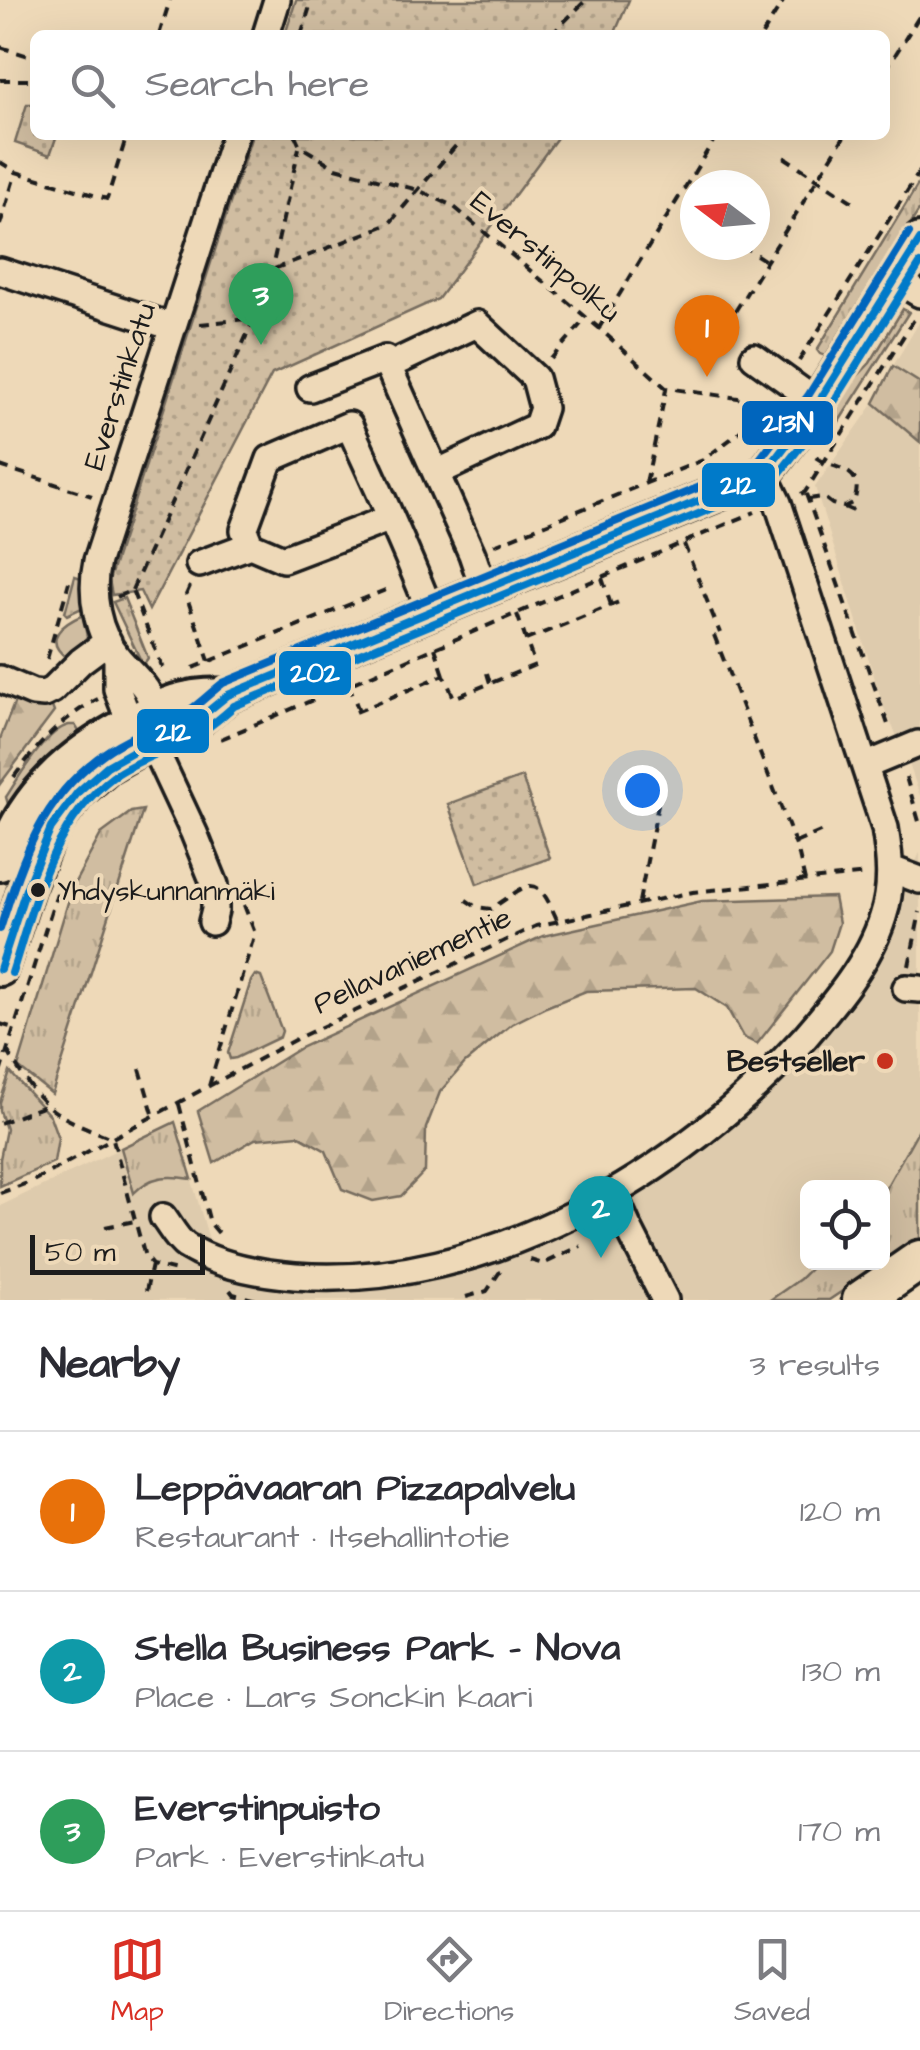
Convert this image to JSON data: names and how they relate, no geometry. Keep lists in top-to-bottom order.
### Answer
{
  "streets": {
    "street": ["Everstinkatu"],
    "path": ["Everstinpolku", "Pellavaniementie"]
  },
  "places": ["Yhdyskunnanmäki", "Bestseller"],
  "lines": ["transit line 213N", "transit line 212", "transit line 202"],
  "scale_bar": "50 m",
  "north": "left",
  "page": {
    "search": "Search here",
    "pins": ["3", "1", "2"],
    "scale": "50 m",
    "heading": ["Nearby", "3 results"],
    "list": [
      {
        "mark": "1",
        "name": "Leppävaaran Pizzapalvelu",
        "note": "Restaurant · Itsehallintotie",
        "value": "120 m"
      },
      {
        "mark": "2",
        "name": "Stella Business Park - Nova",
        "note": "Place · Lars Sonckin kaari",
        "value": "130 m"
      },
      {
        "mark": "3",
        "name": "Everstinpuisto",
        "note": "Park · Everstinkatu",
        "value": "170 m"
      }
    ],
    "nav": ["Map", "Directions", "Saved"]
  }
}
